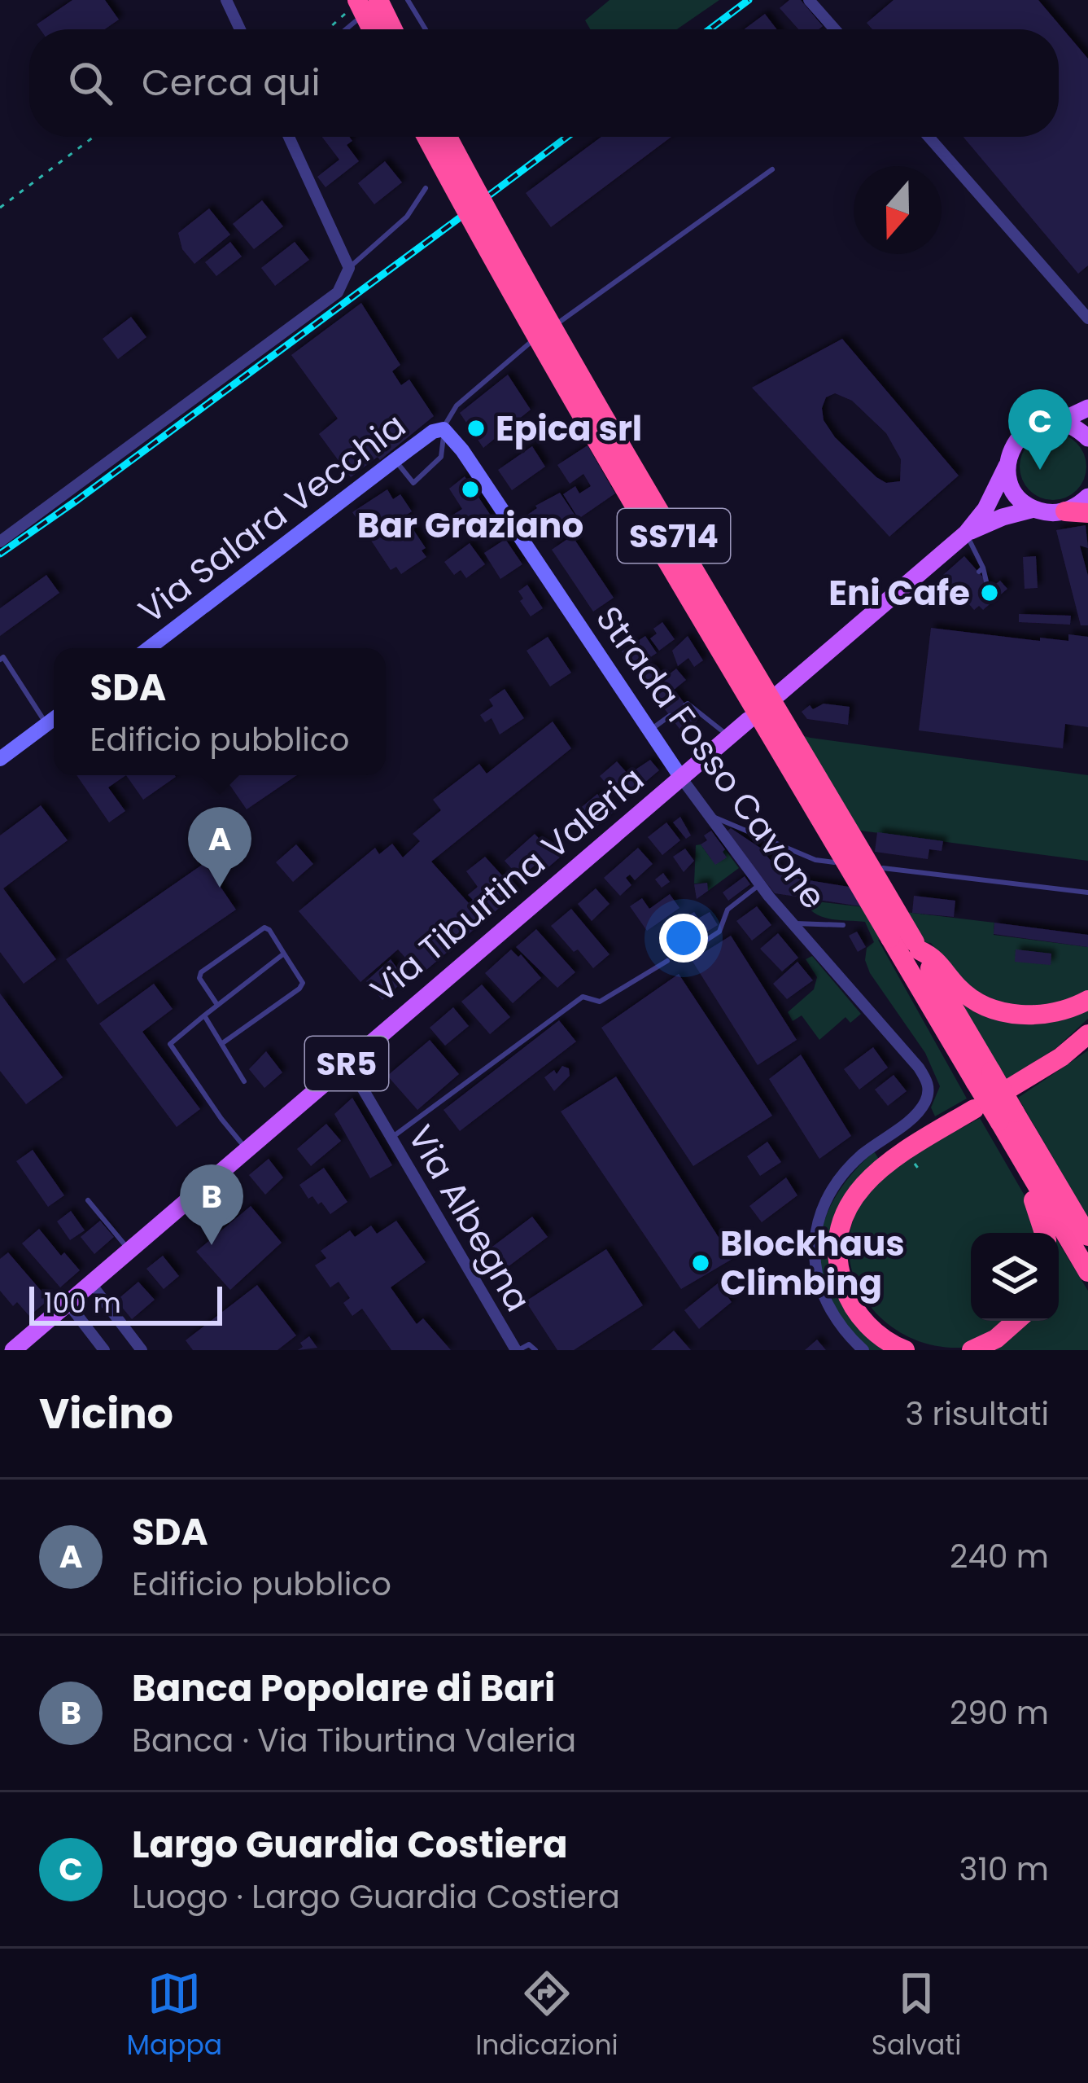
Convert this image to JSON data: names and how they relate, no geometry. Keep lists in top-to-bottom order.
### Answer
{
  "streets": {
    "highway": ["SS714"],
    "main road": ["Via Tiburtina Valeria", "SR5"],
    "street": ["Via Salara Vecchia", "Strada Fosso Cavone", "Via Albegna"]
  },
  "crossings": [
    ["Via Salara Vecchia", "Strada Fosso Cavone"],
    ["Strada Fosso Cavone", "Via Tiburtina Valeria"],
    ["Via Tiburtina Valeria", "Via Albegna"]
  ],
  "places": [
    "Epica srl",
    "Bar Graziano",
    "Eni Cafe",
    "Blockhaus Climbing"
  ],
  "scale_bar": "100 m",
  "north": "bottom",
  "page": {
    "search": "Cerca qui",
    "pins": ["C", "A", "B"],
    "popup": ["SDA", "Edificio pubblico"],
    "scale": "100 m",
    "heading": ["Vicino", "3 risultati"],
    "list": [
      {
        "mark": "A",
        "name": "SDA",
        "note": "Edificio pubblico",
        "value": "240 m"
      },
      {
        "mark": "B",
        "name": "Banca Popolare di Bari",
        "note": "Banca · Via Tiburtina Valeria",
        "value": "290 m"
      },
      {
        "mark": "C",
        "name": "Largo Guardia Costiera",
        "note": "Luogo · Largo Guardia Costiera",
        "value": "310 m"
      }
    ],
    "nav": ["Mappa", "Indicazioni", "Salvati"]
  }
}
